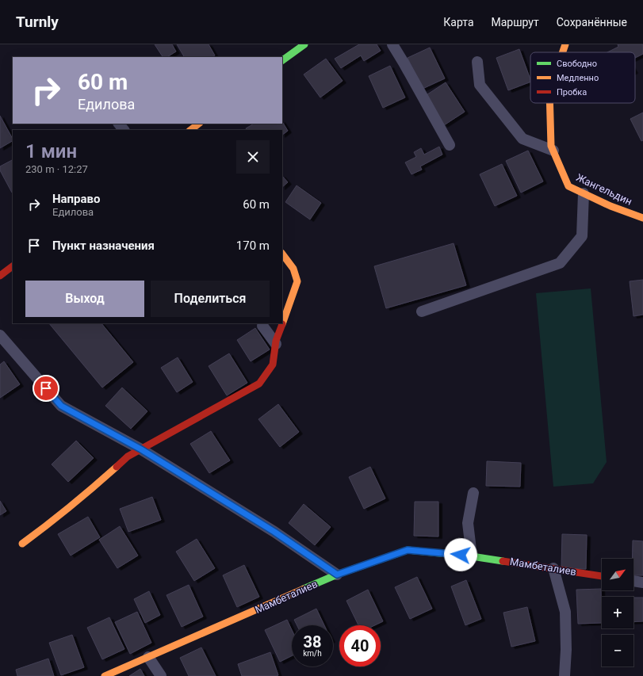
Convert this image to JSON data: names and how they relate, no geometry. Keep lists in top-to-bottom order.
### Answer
{
  "streets": {
    "street": ["Жангельдин", "Мамбеталиев"]
  },
  "legend": ["Свободно", "Медленно", "Пробка"],
  "north": "top right",
  "page": {
    "header": "Turnly",
    "nav": ["Карта", "Маршрут", "Сохранённые"],
    "turn": ["60 m", "Едилова"],
    "heading": ["1 мин", "230 m · 12:27"],
    "list": [
      {
        "name": "Направо",
        "note": "Едилова",
        "value": "60 m"
      },
      {
        "name": "Пункт назначения",
        "value": "170 m"
      }
    ],
    "buttons": ["Выход", "Поделиться"],
    "map_buttons": ["+", "−"],
    "speed": "38 km/h",
    "limit": "40"
  }
}
